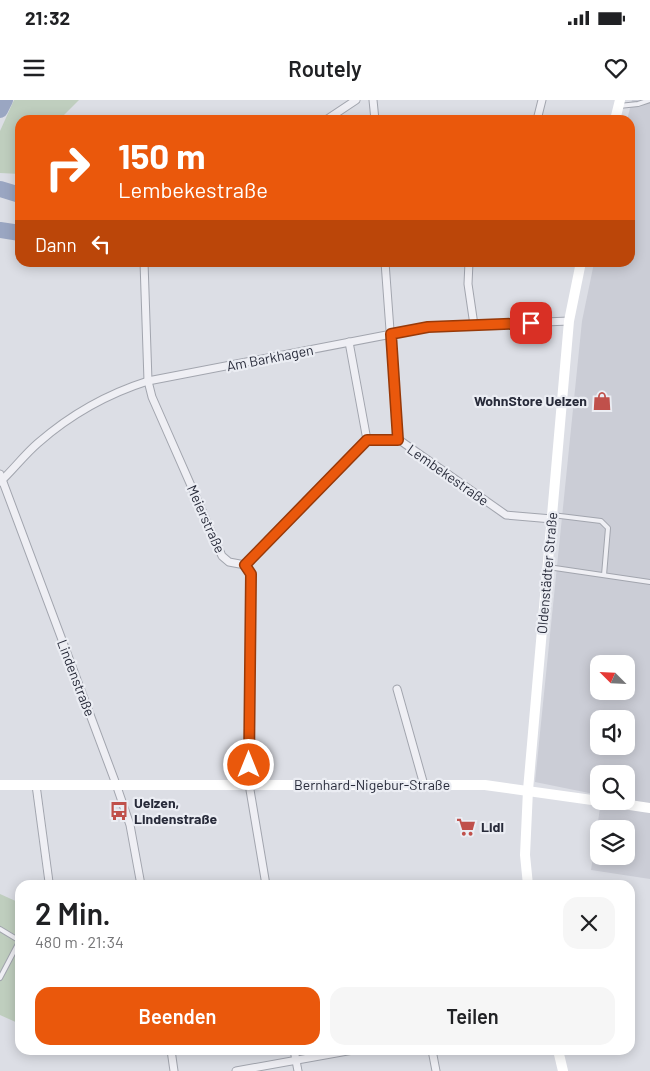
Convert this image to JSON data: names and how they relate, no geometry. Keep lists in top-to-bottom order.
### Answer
{
  "streets": {
    "street": [
      "Am Barkhagen",
      "Lembekestraße",
      "Meierstraße",
      "Oldenstädter Straße",
      "Lindenstraße",
      "Bernhard-Nigebur-Straße"
    ]
  },
  "crossings": [
    ["Am Barkhagen", "Meierstraße"],
    ["Am Barkhagen", "Oldenstädter Straße"],
    ["Am Barkhagen", "Lindenstraße"],
    ["Lembekestraße", "Oldenstädter Straße"],
    ["Oldenstädter Straße", "Bernhard-Nigebur-Straße"],
    ["Lindenstraße", "Bernhard-Nigebur-Straße"]
  ],
  "places": {
    "shop": ["WohnStore Uelzen"],
    "bus stop": ["Uelzen, Lindenstraße"],
    "supermarket": ["Lidl"]
  },
  "north": "top left",
  "page": {
    "status": "21:32",
    "header": "Routely",
    "turn": ["150 m", "Lembekestraße"],
    "then": "Dann",
    "heading": ["2 Min.", "480 m · 21:34"],
    "buttons": ["Beenden", "Teilen"]
  }
}
